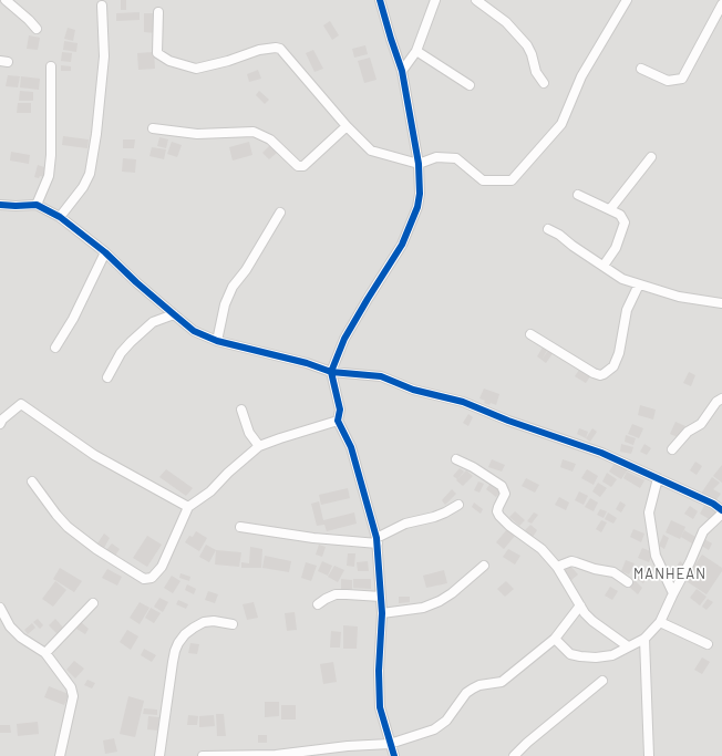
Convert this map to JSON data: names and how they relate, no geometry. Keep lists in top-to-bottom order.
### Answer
{
  "districts": ["MANHEAN"]
}
